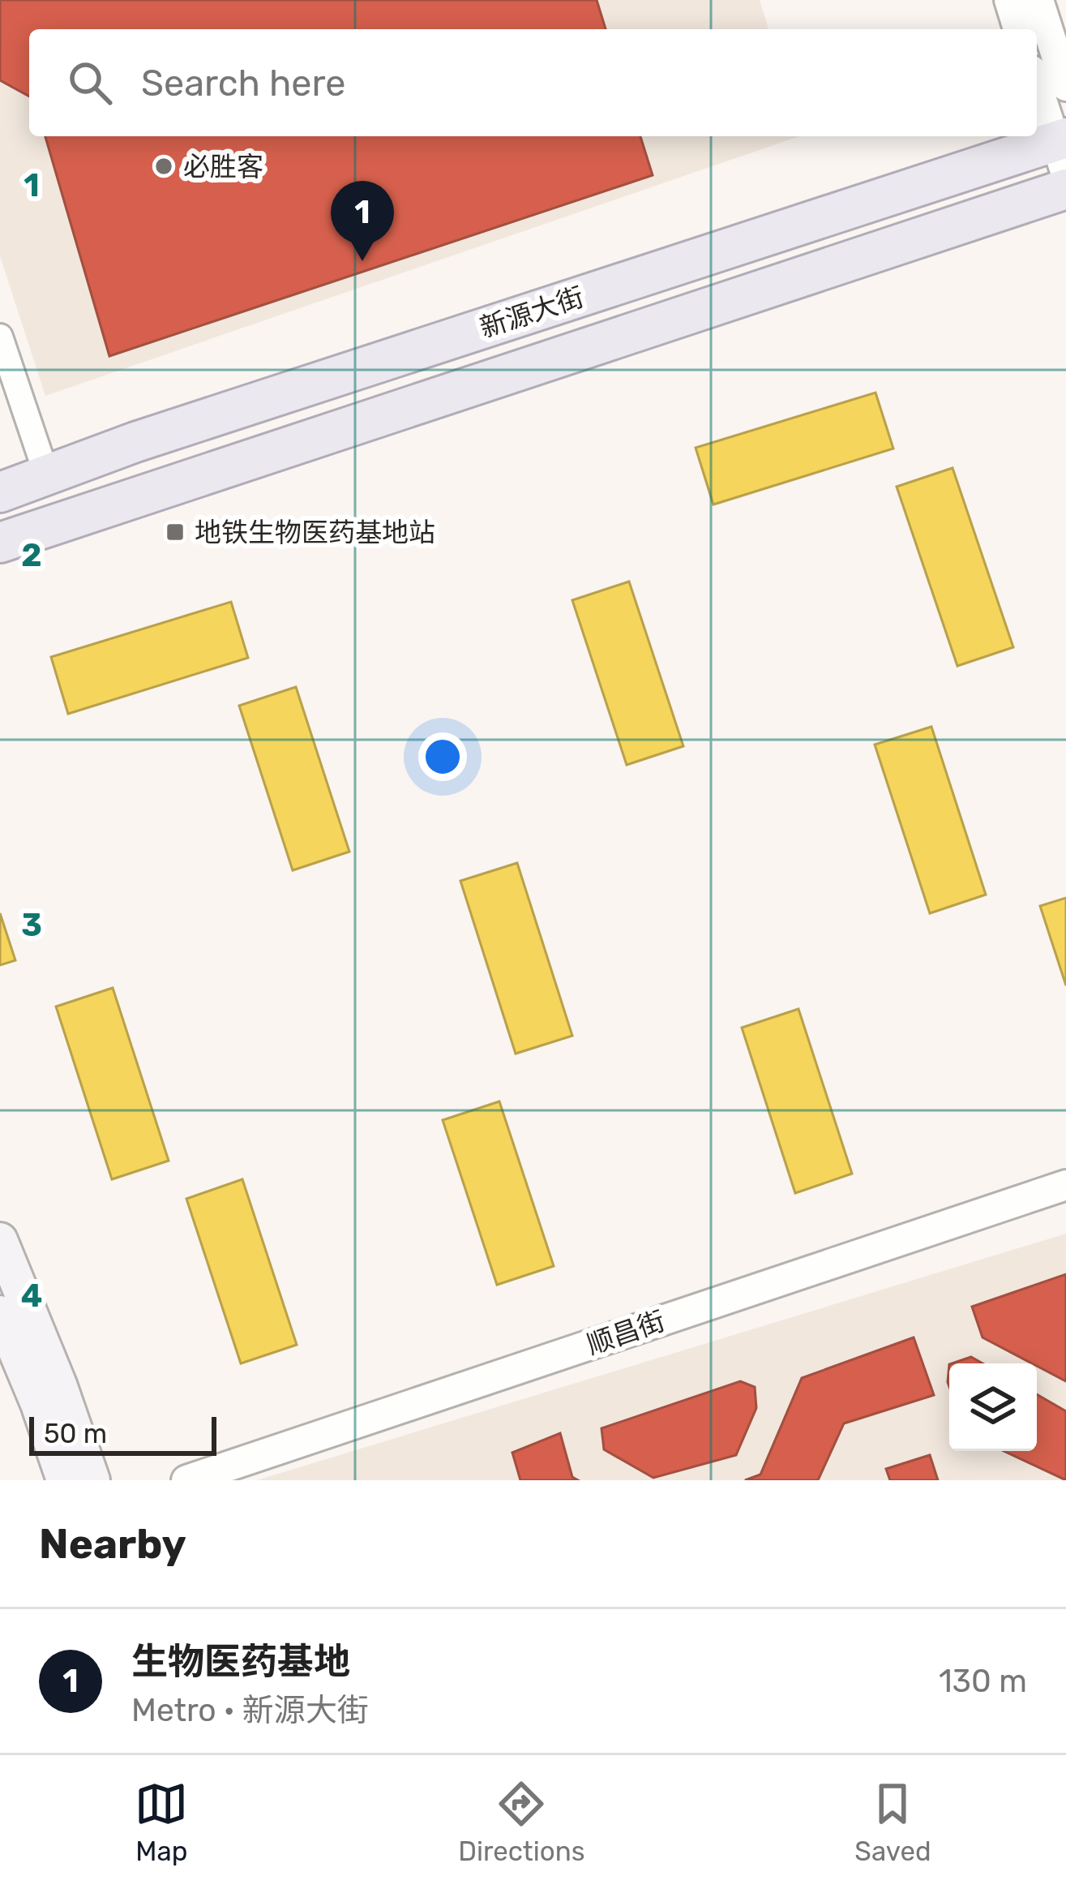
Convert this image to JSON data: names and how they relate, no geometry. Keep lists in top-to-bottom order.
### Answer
{
  "streets": {
    "main road": ["新源大街"],
    "street": ["顺昌街"]
  },
  "places": {
    "other": ["必胜客"],
    "transit": ["地铁生物医药基地站"]
  },
  "scale_bar": "50 m",
  "page": {
    "search": "Search here",
    "pins": "1",
    "scale": "50 m",
    "heading": "Nearby",
    "list": [
      {
        "mark": "1",
        "name": "生物医药基地",
        "note": "Metro · 新源大街",
        "value": "130 m"
      }
    ],
    "nav": ["Map", "Directions", "Saved"]
  },
  "grid": {
    "rows": [
      "1",
      "2",
      "3",
      "4"
    ]
  }
}
